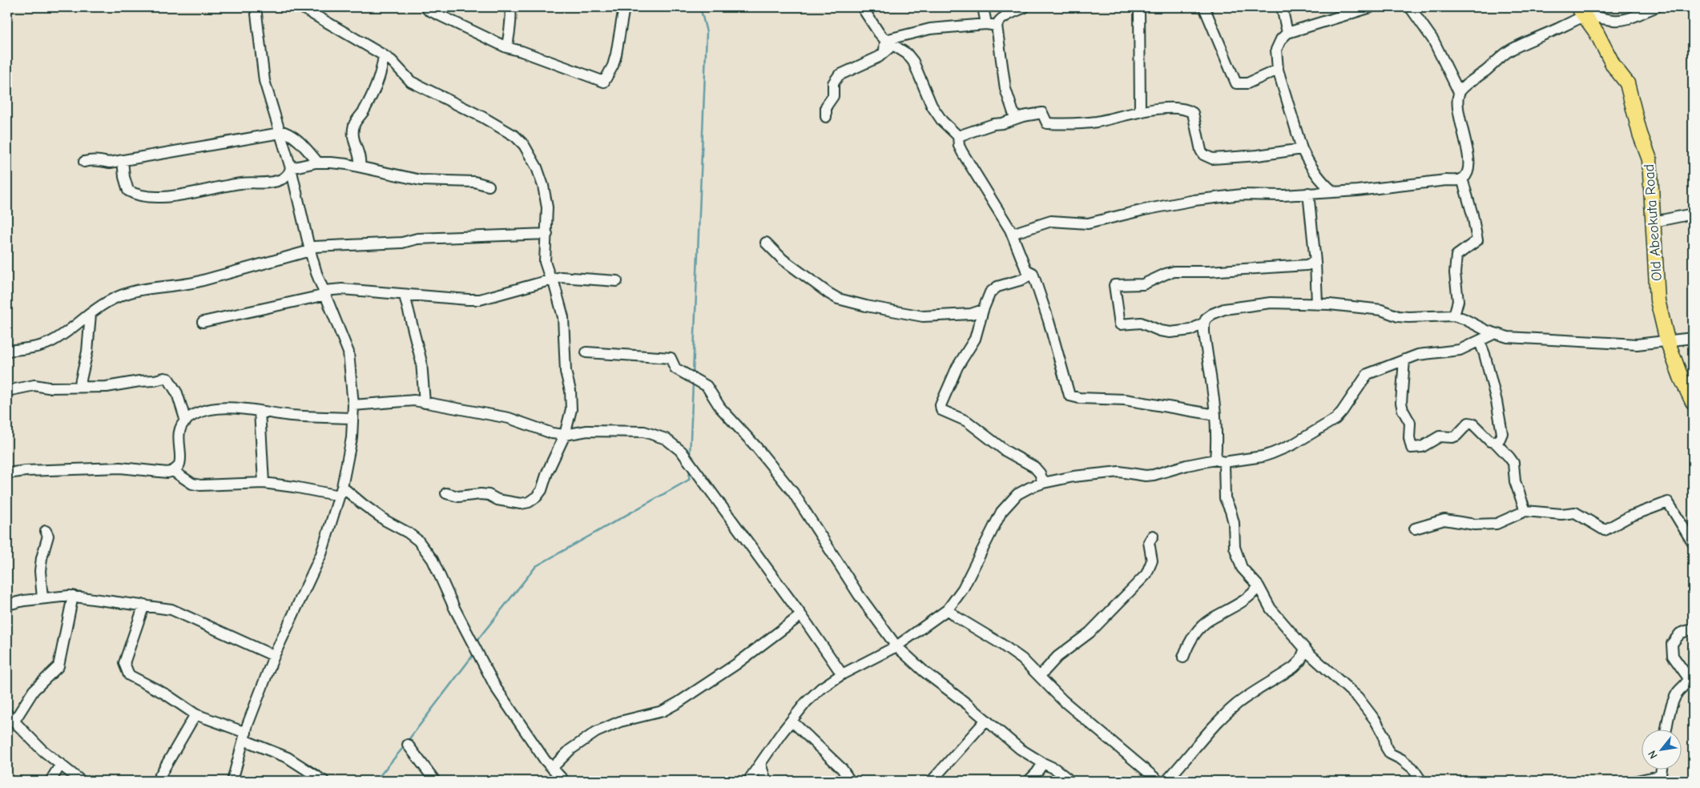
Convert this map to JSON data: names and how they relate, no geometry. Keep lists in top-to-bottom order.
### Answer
{
  "streets": {
    "highway": ["Old Abeokuta Road"]
  },
  "north": "bottom left"
}
